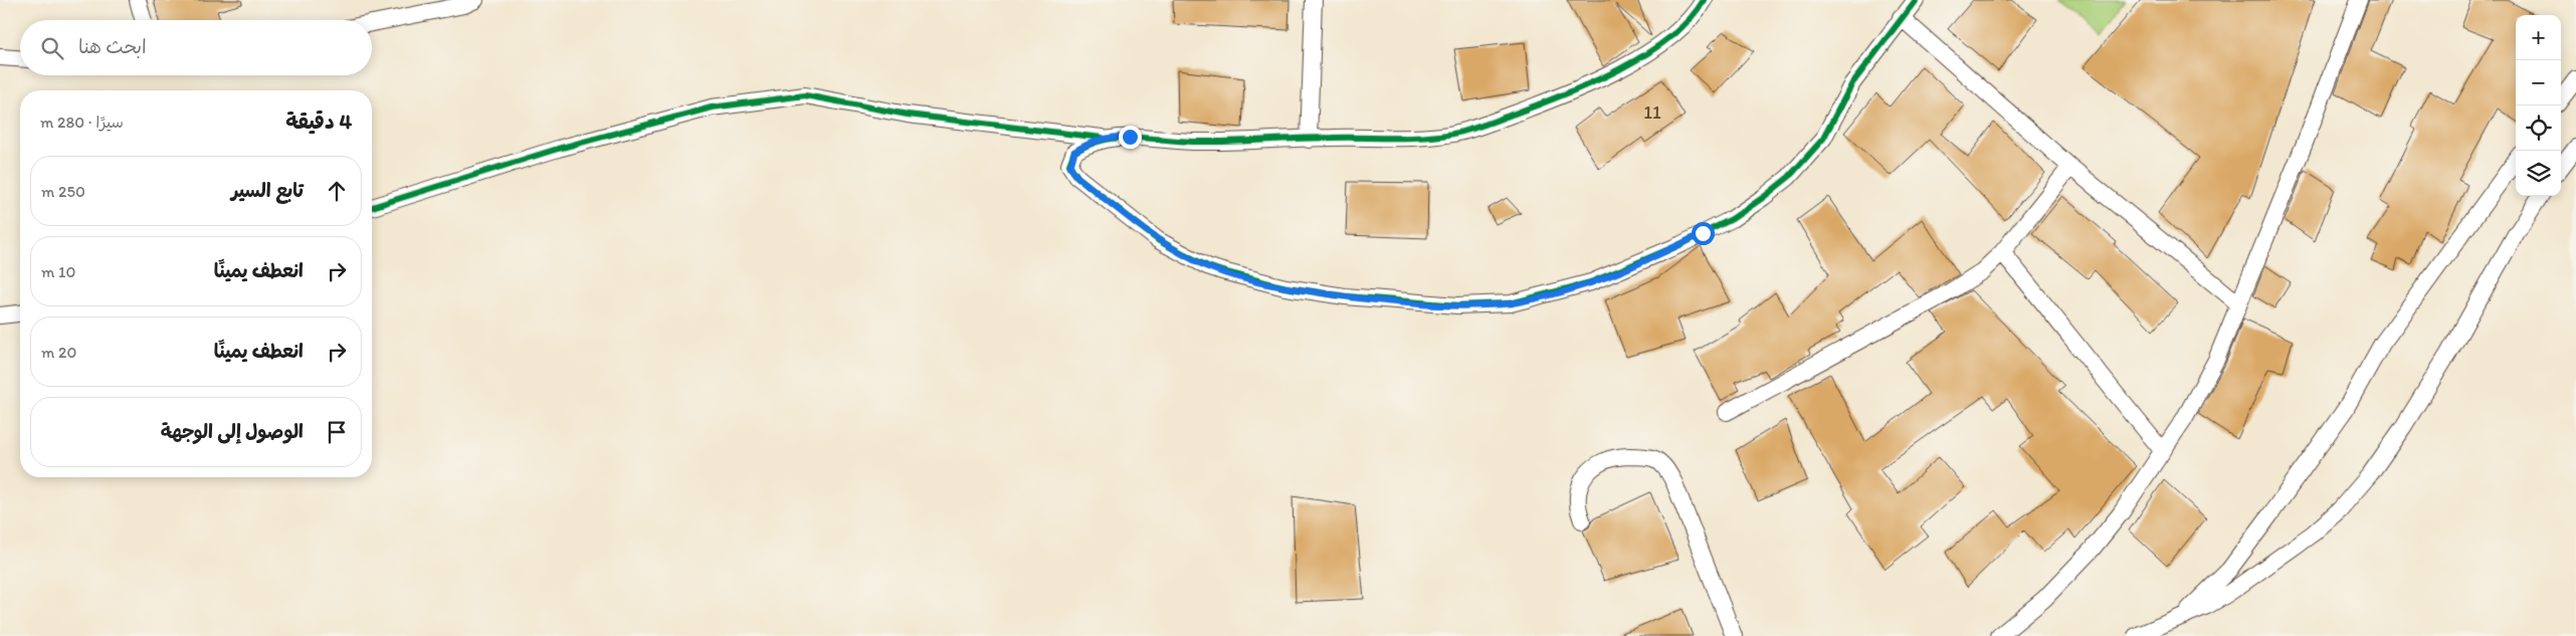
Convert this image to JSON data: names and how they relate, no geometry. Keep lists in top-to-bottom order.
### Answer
{
  "house_numbers": ["11"],
  "page": {
    "map_buttons": ["+", "−"],
    "search": "ابحث هنا",
    "heading": ["4 دقيقة", "سيرًا · 280 m"],
    "list": [
      ["تابع السير", "250 m"],
      ["انعطف يمينًا", "10 m"],
      ["انعطف يمينًا", "20 m"],
      "الوصول إلى الوجهة"
    ]
  }
}
